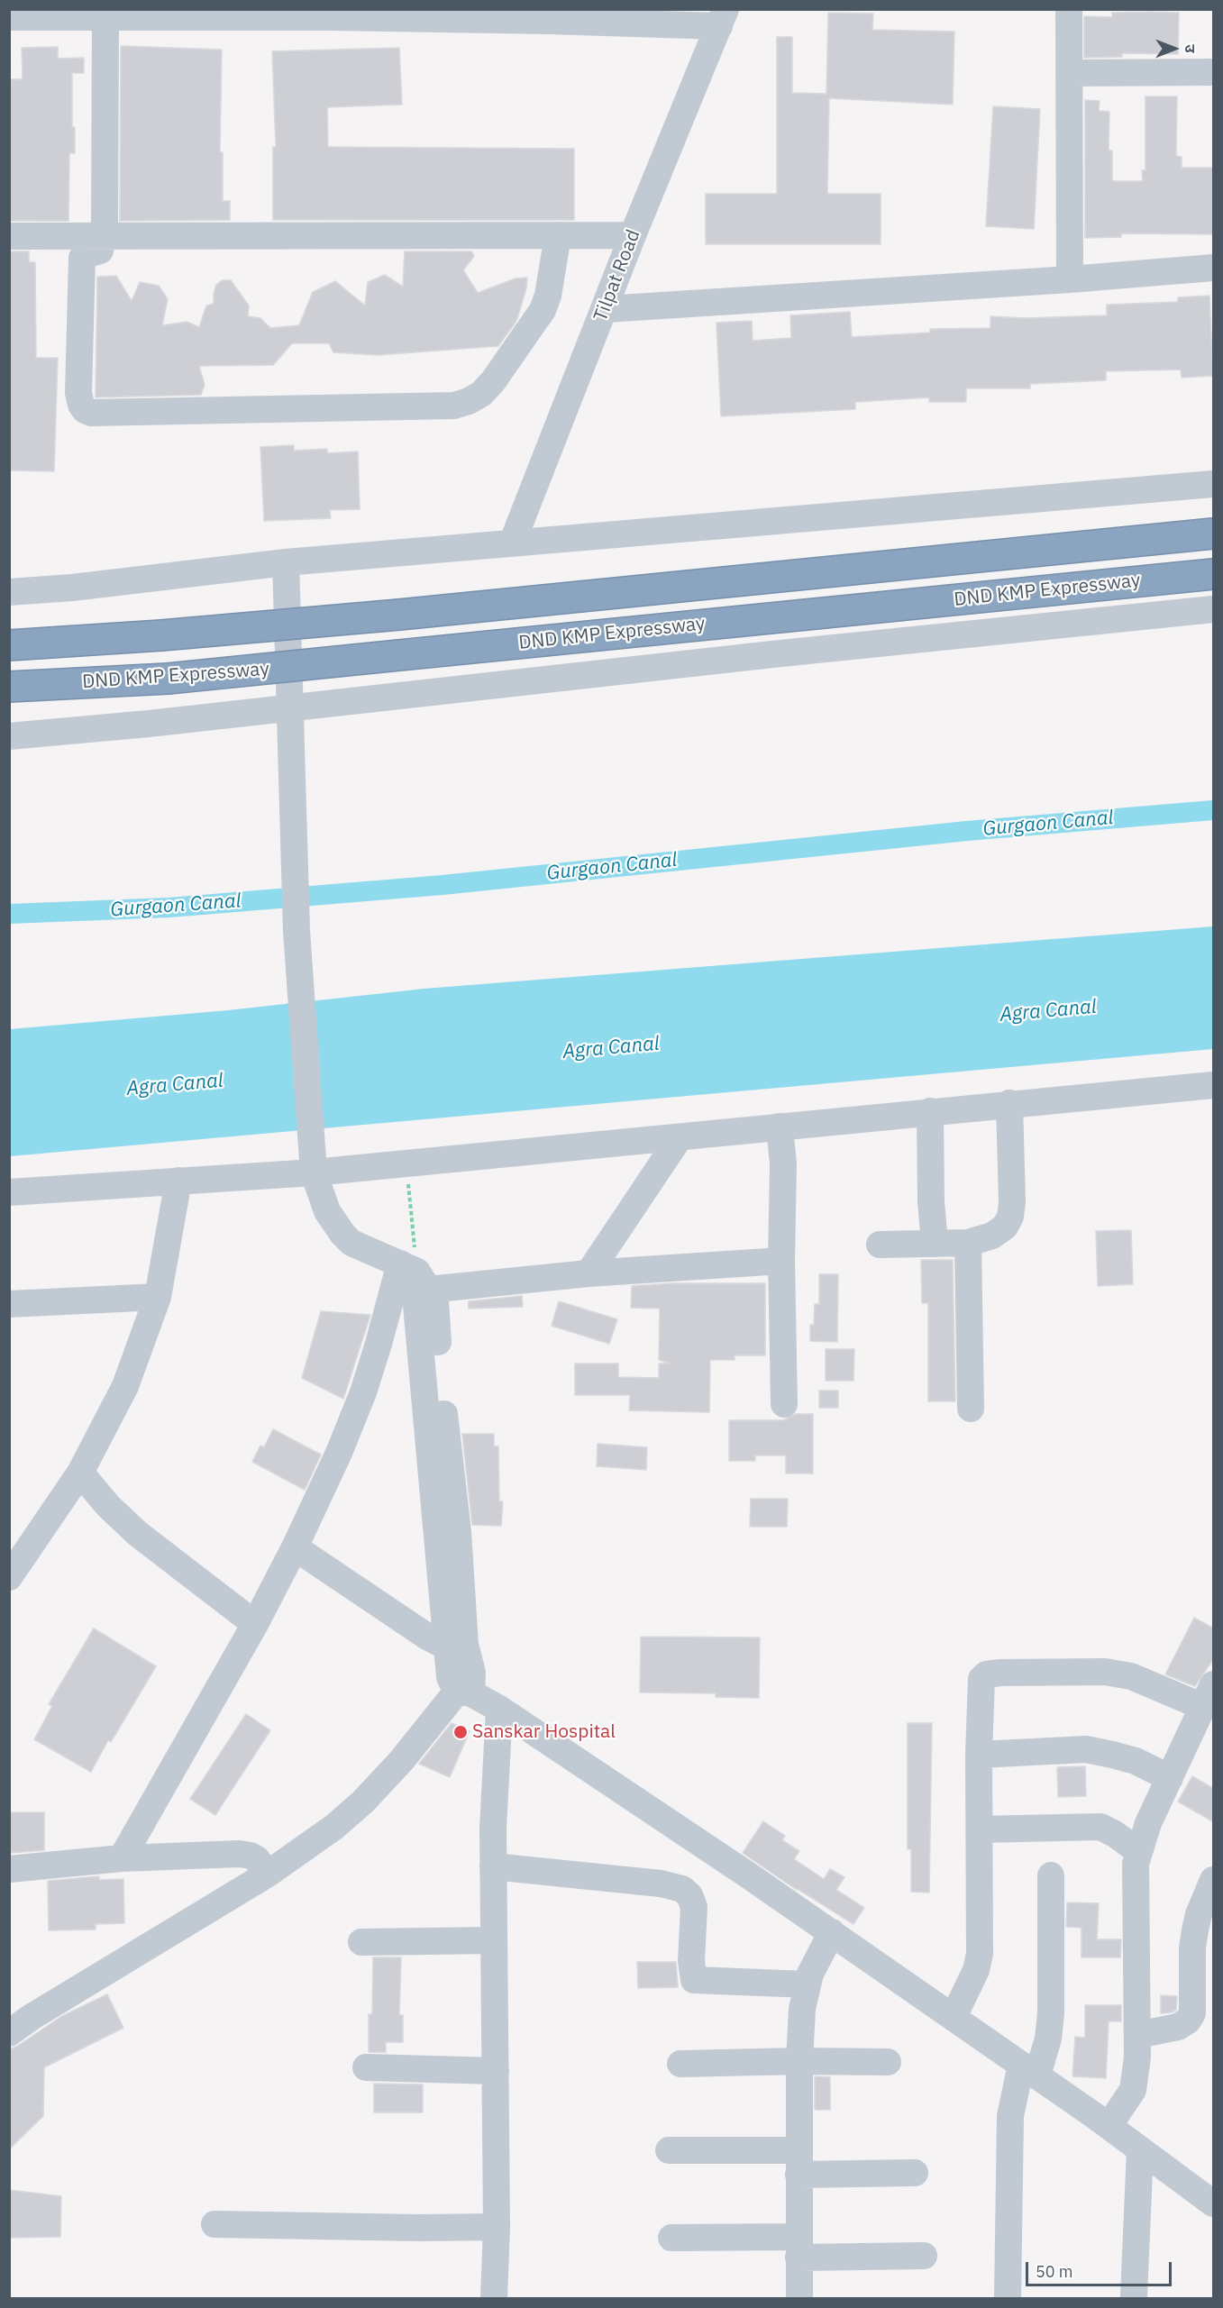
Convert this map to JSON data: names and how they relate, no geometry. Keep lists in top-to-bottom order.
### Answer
{
  "streets": {
    "highway": ["DND KMP Expressway"],
    "street": ["Tilpat Road"]
  },
  "water": ["Gurgaon Canal", "Agra Canal"],
  "places": ["Sanskar Hospital"],
  "scale_bar": "50 m",
  "north": "right"
}
